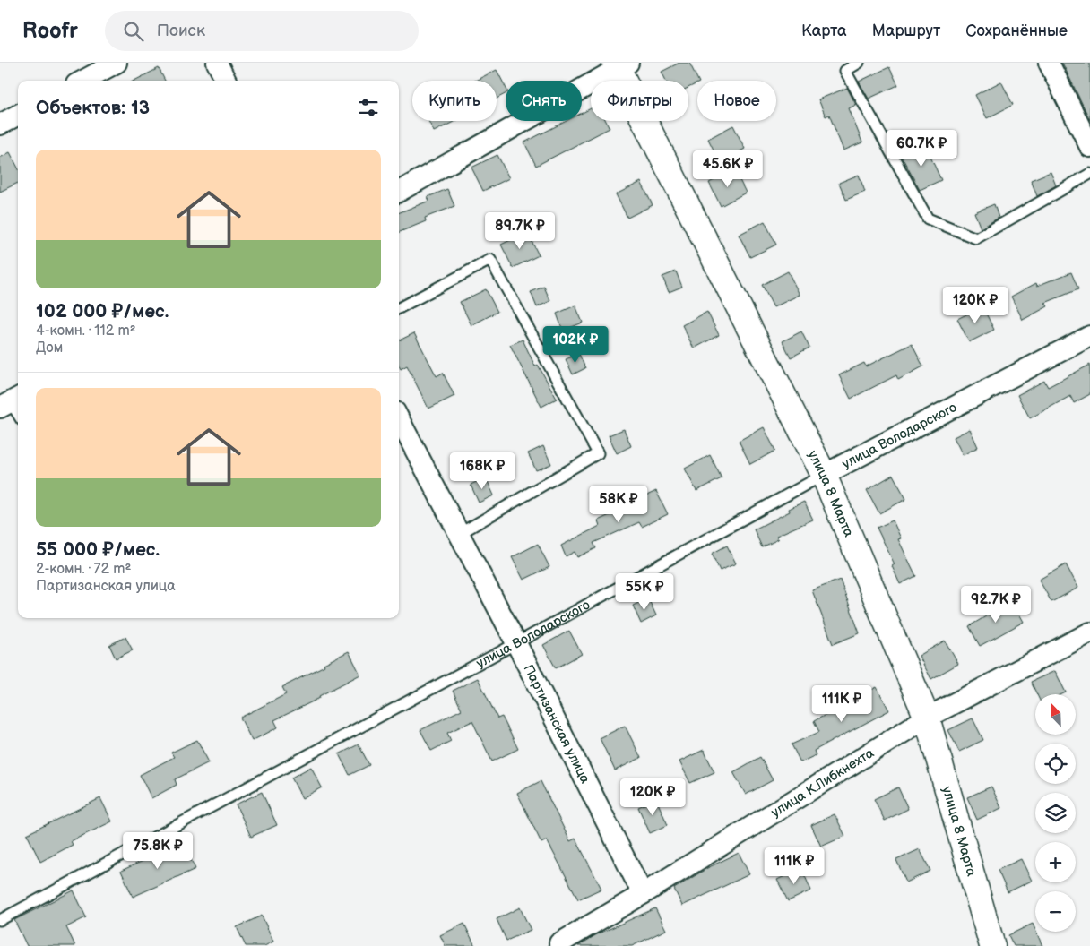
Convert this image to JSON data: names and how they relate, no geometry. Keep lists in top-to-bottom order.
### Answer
{
  "streets": {
    "main road": ["улица 8 Марта"],
    "street": ["улица Володарского", "Партизанская улица", "улица К.Либкнехта"]
  },
  "crossings": [
    ["улица Володарского", "улица 8 Марта"],
    ["улица Володарского", "Партизанская улица"],
    ["улица 8 Марта", "улица К.Либкнехта"],
    ["Партизанская улица", "улица К.Либкнехта"]
  ],
  "north": "top left",
  "page": {
    "header": "Roofr",
    "search": "Поиск",
    "nav": ["Карта", "Маршрут", "Сохранённые"],
    "chip": [
      "Купить",
      "Снять",
      "Фильтры",
      "Новое"
    ],
    "heading": "Объектов: 13",
    "price": [
      "60.7K ₽",
      "45.6K ₽",
      "89.7K ₽",
      "120K ₽",
      "102K ₽",
      "168K ₽",
      "58K ₽",
      "55K ₽",
      "92.7K ₽",
      "111K ₽",
      "120K ₽",
      "75.8K ₽",
      "111K ₽"
    ],
    "list": [
      {
        "name": "102 000 ₽/мес.",
        "note": "4-комн. · 112 m² · Дом"
      },
      {
        "name": "55 000 ₽/мес.",
        "note": "2-комн. · 72 m² · Партизанская улица"
      }
    ],
    "map_buttons": ["+", "−"]
  }
}
